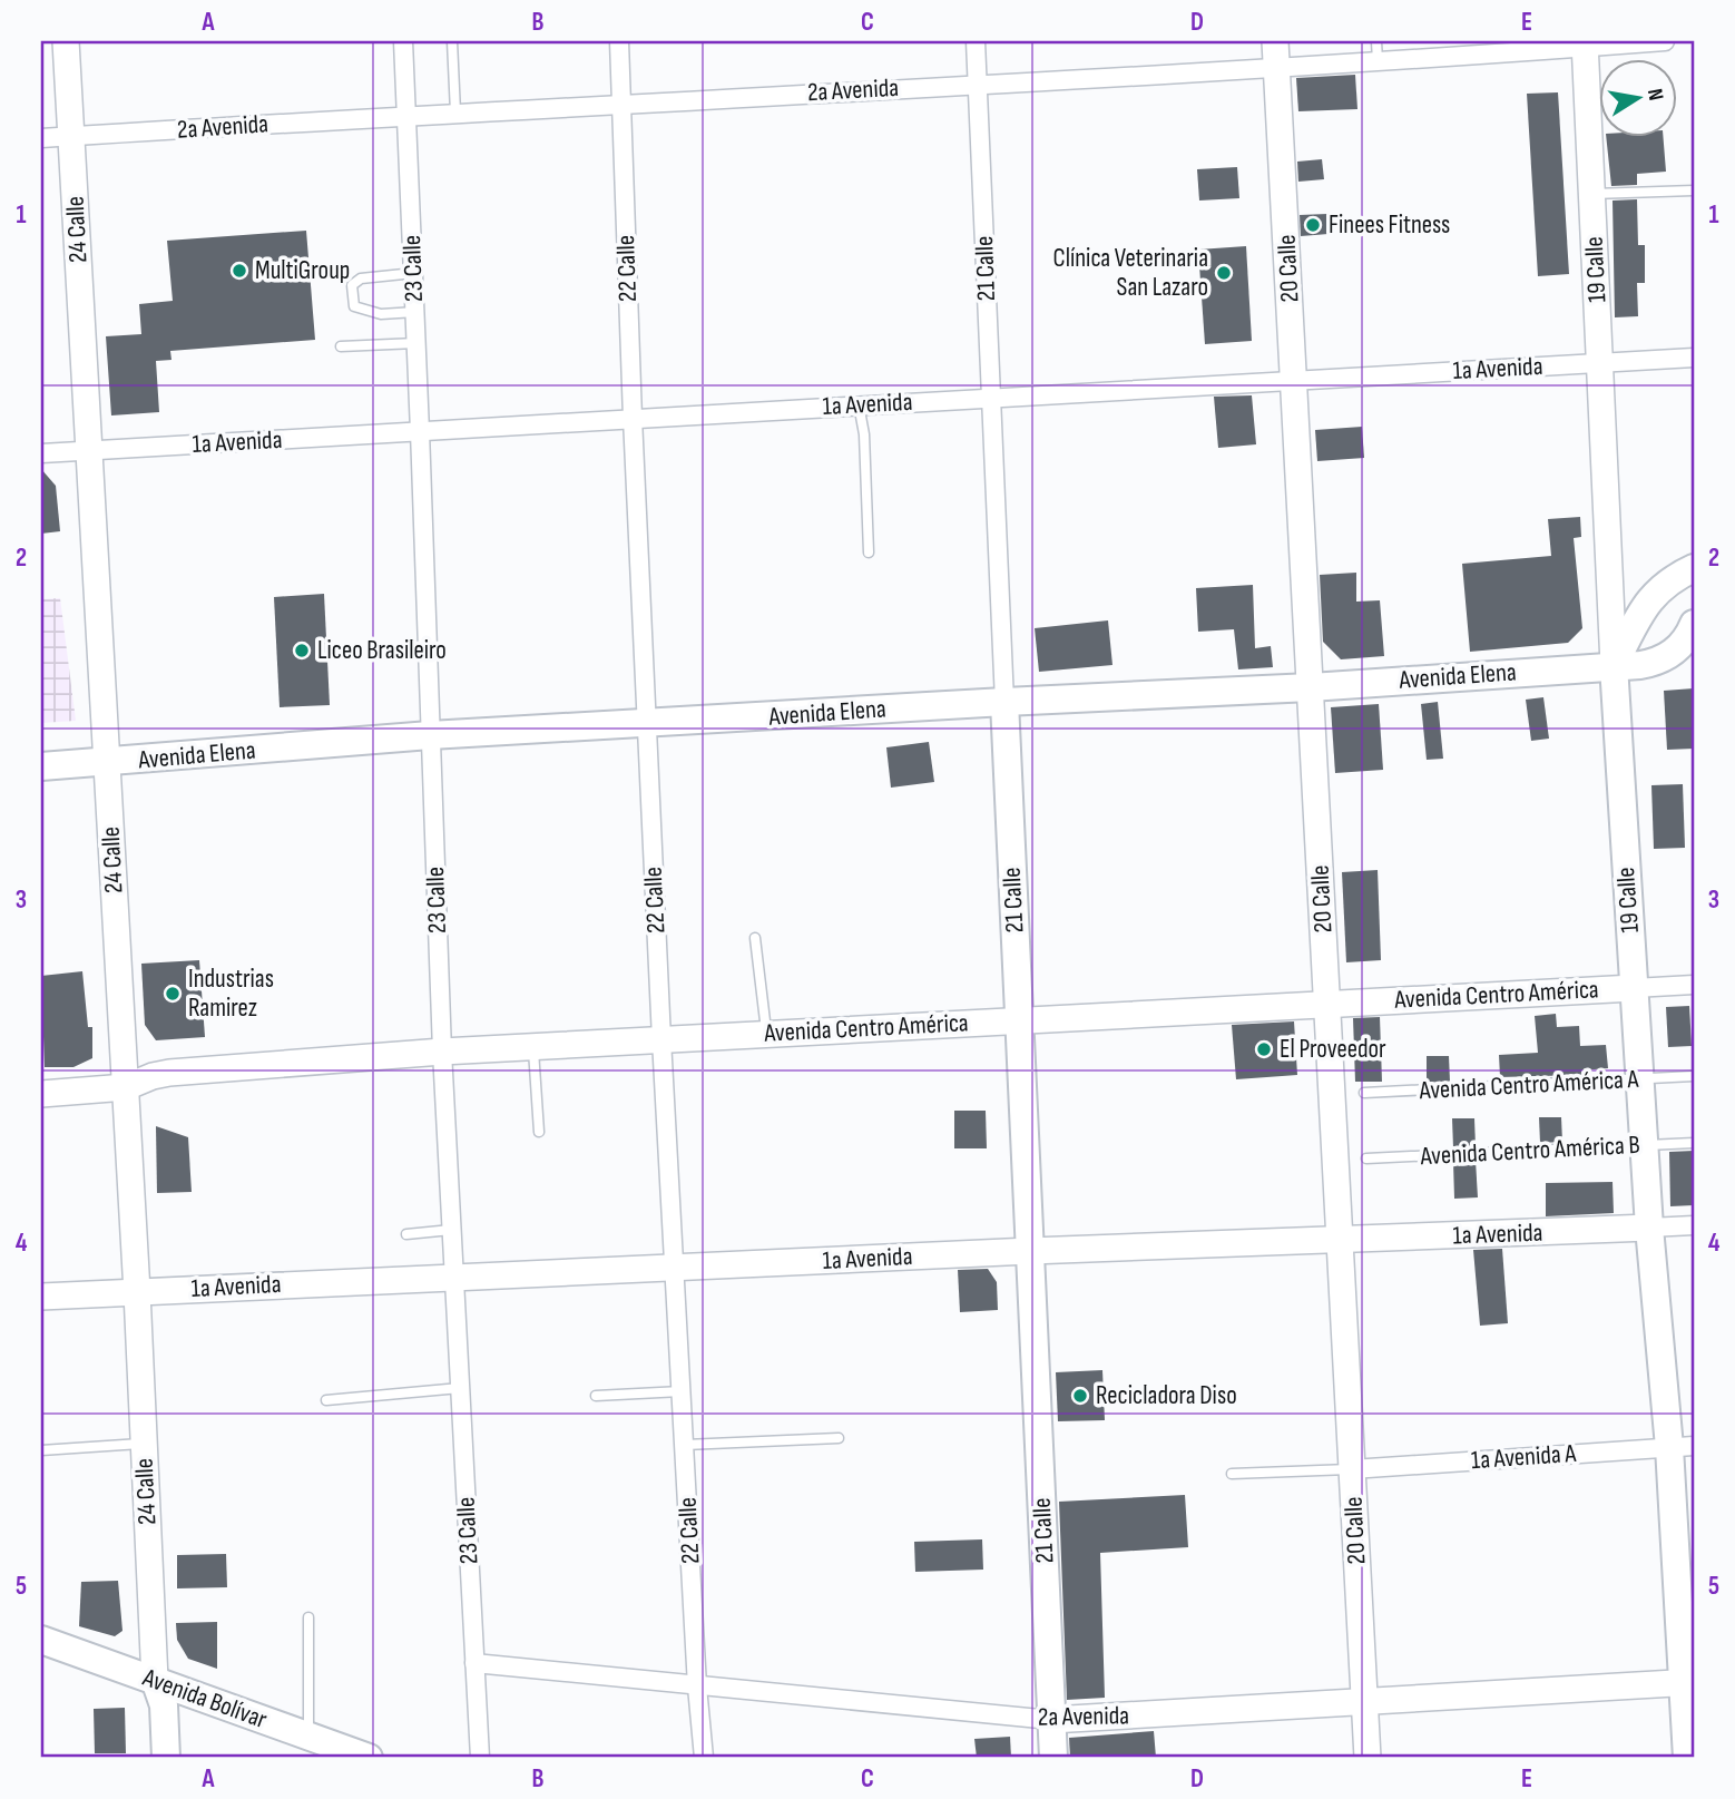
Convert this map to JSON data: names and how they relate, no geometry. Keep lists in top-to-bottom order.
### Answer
{
  "streets": {
    "main road": [
      "2a Avenida",
      "24 Calle",
      "21 Calle",
      "20 Calle",
      "19 Calle",
      "1a Avenida",
      "Avenida Elena",
      "Avenida Centro América",
      "Avenida Bolívar"
    ],
    "street": ["23 Calle", "22 Calle", "1a Avenida A"],
    "lane": ["Avenida Centro América A", "Avenida Centro América B"]
  },
  "crossings": [
    ["2a Avenida", "24 Calle"],
    ["2a Avenida", "23 Calle"],
    ["2a Avenida", "22 Calle"],
    ["2a Avenida", "21 Calle"],
    ["2a Avenida", "20 Calle"],
    ["2a Avenida", "19 Calle"],
    ["24 Calle", "1a Avenida"],
    ["24 Calle", "Avenida Elena"],
    ["24 Calle", "Avenida Centro América"],
    ["24 Calle", "Avenida Bolívar"],
    ["23 Calle", "1a Avenida"],
    ["23 Calle", "Avenida Elena"],
    ["23 Calle", "Avenida Centro América"],
    ["22 Calle", "1a Avenida"],
    ["22 Calle", "Avenida Elena"],
    ["22 Calle", "Avenida Centro América"],
    ["21 Calle", "1a Avenida"],
    ["21 Calle", "Avenida Elena"],
    ["21 Calle", "Avenida Centro América"],
    ["20 Calle", "1a Avenida"],
    ["20 Calle", "Avenida Elena"],
    ["20 Calle", "Avenida Centro América"],
    ["20 Calle", "1a Avenida A"],
    ["19 Calle", "1a Avenida"],
    ["19 Calle", "Avenida Elena"],
    ["19 Calle", "Avenida Centro América"],
    ["19 Calle", "Avenida Centro América A"],
    ["19 Calle", "Avenida Centro América B"],
    ["19 Calle", "1a Avenida A"]
  ],
  "places": [
    "Finees Fitness",
    "MultiGroup",
    "Clínica Veterinaria San Lazaro",
    "Liceo Brasileiro",
    "Industrias Ramirez",
    "El Proveedor",
    "Recicladora Diso"
  ],
  "north": "right",
  "grid": {
    "columns": [
      "A",
      "B",
      "C",
      "D",
      "E"
    ],
    "rows": [
      "1",
      "2",
      "3",
      "4",
      "5"
    ]
  }
}
